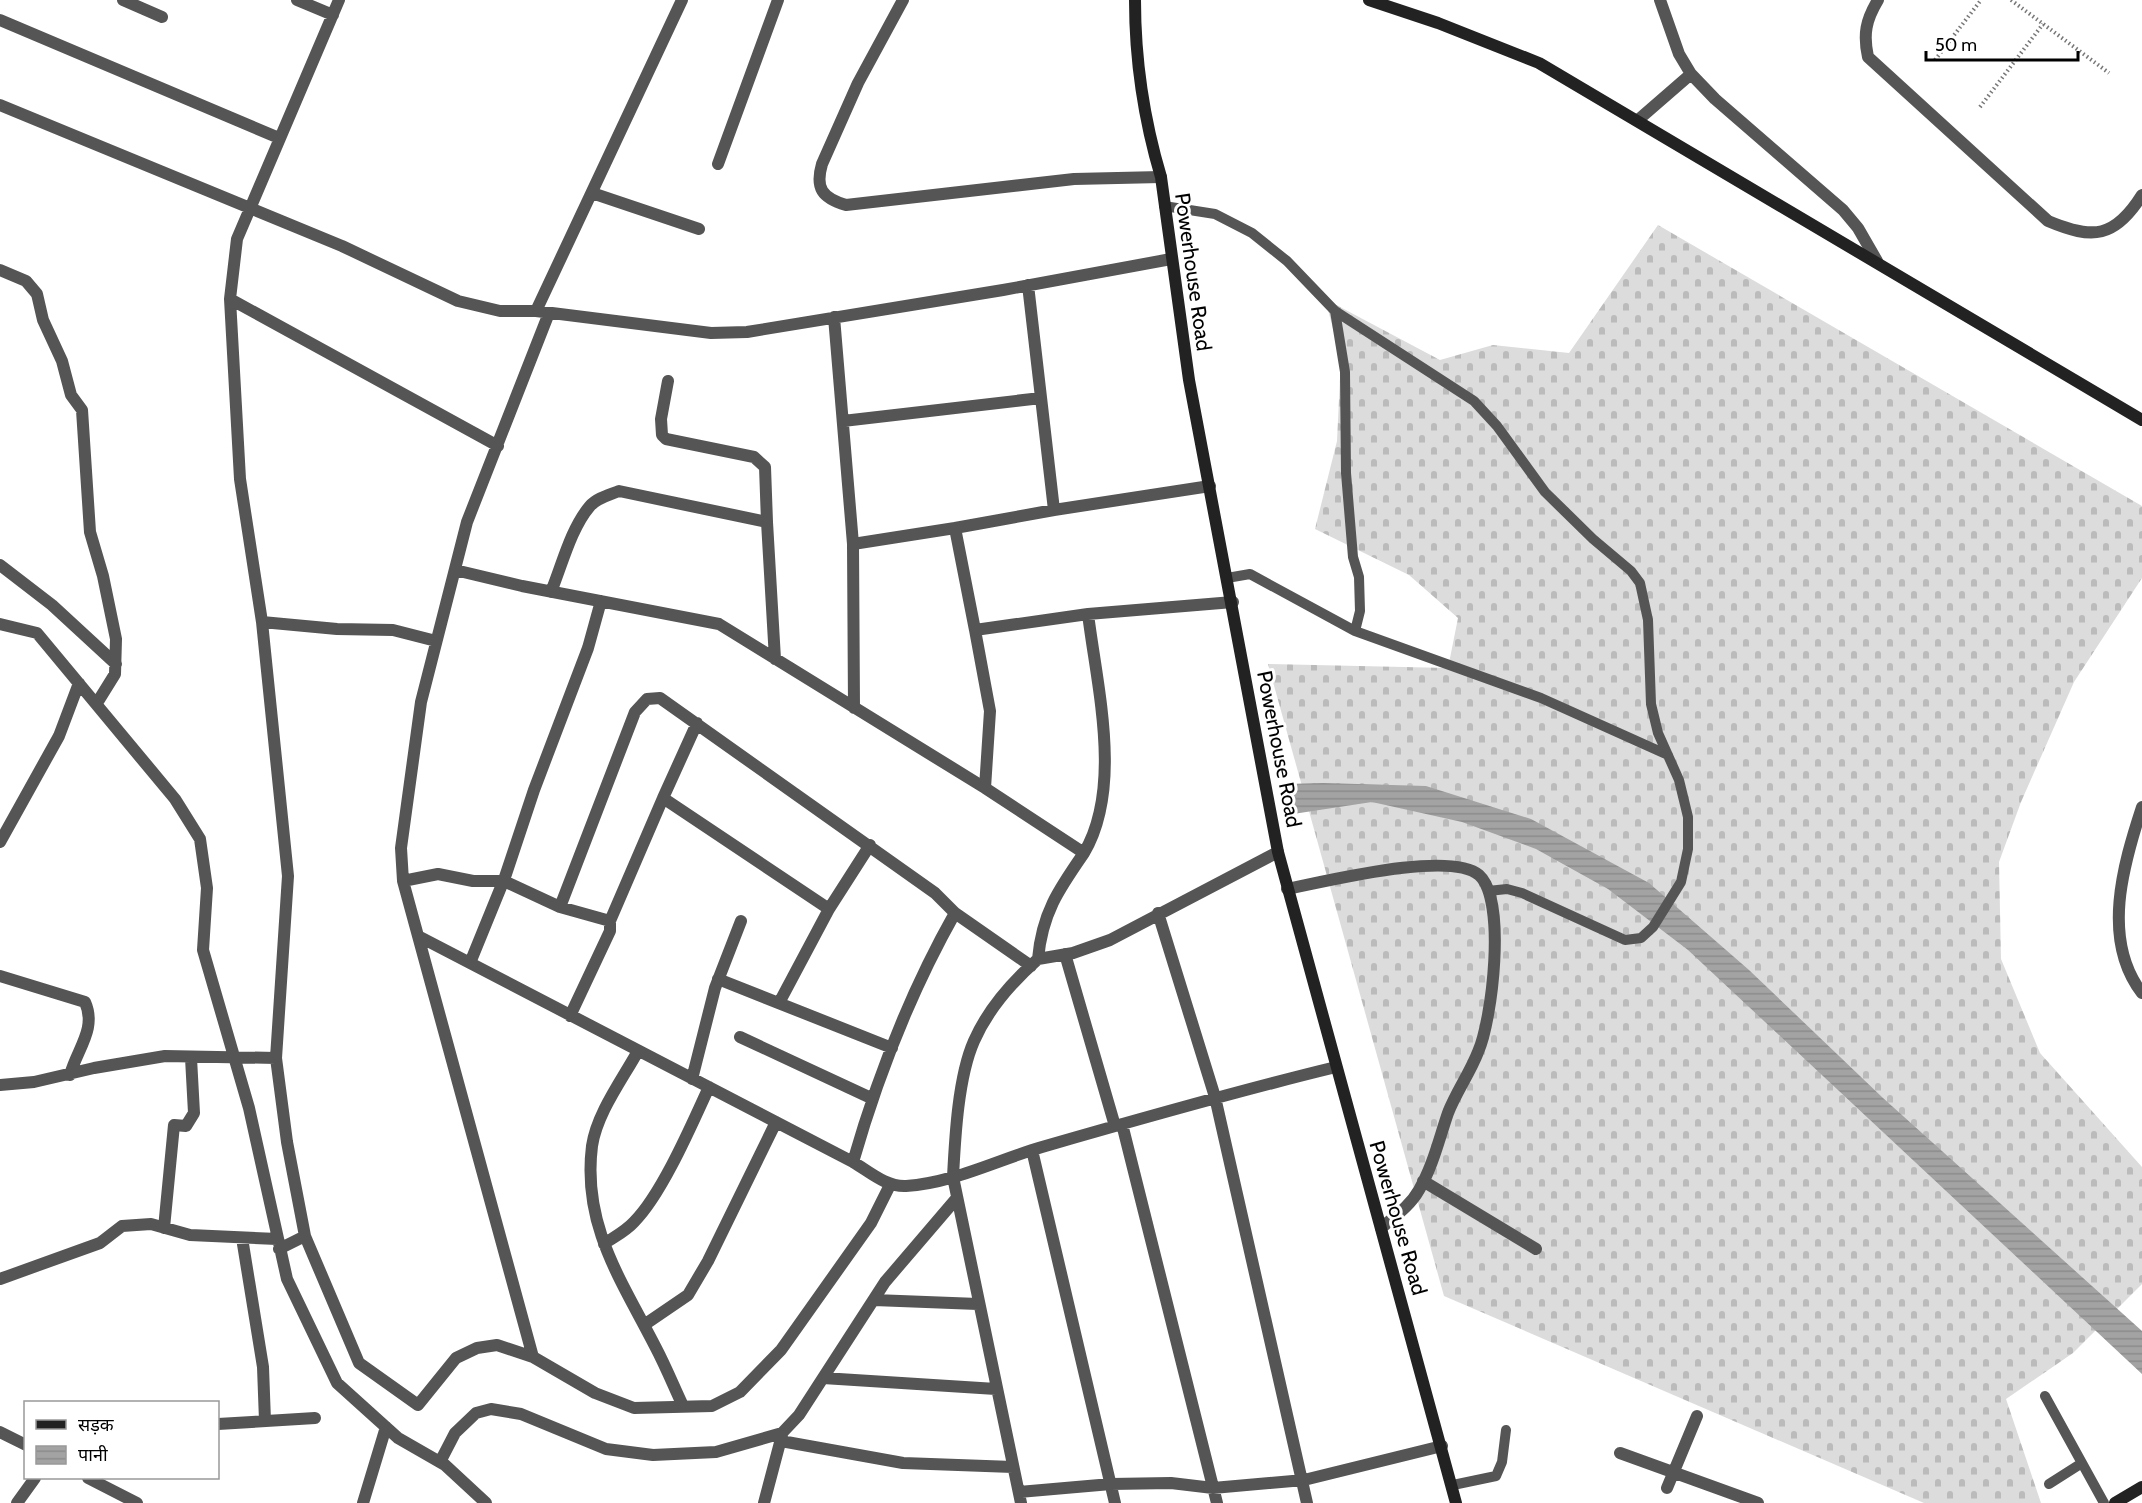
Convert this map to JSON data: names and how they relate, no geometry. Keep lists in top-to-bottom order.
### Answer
{
  "streets": {
    "main road": ["Powerhouse Road"]
  },
  "legend": ["सड़क", "पानी"],
  "scale_bar": "50 m"
}
